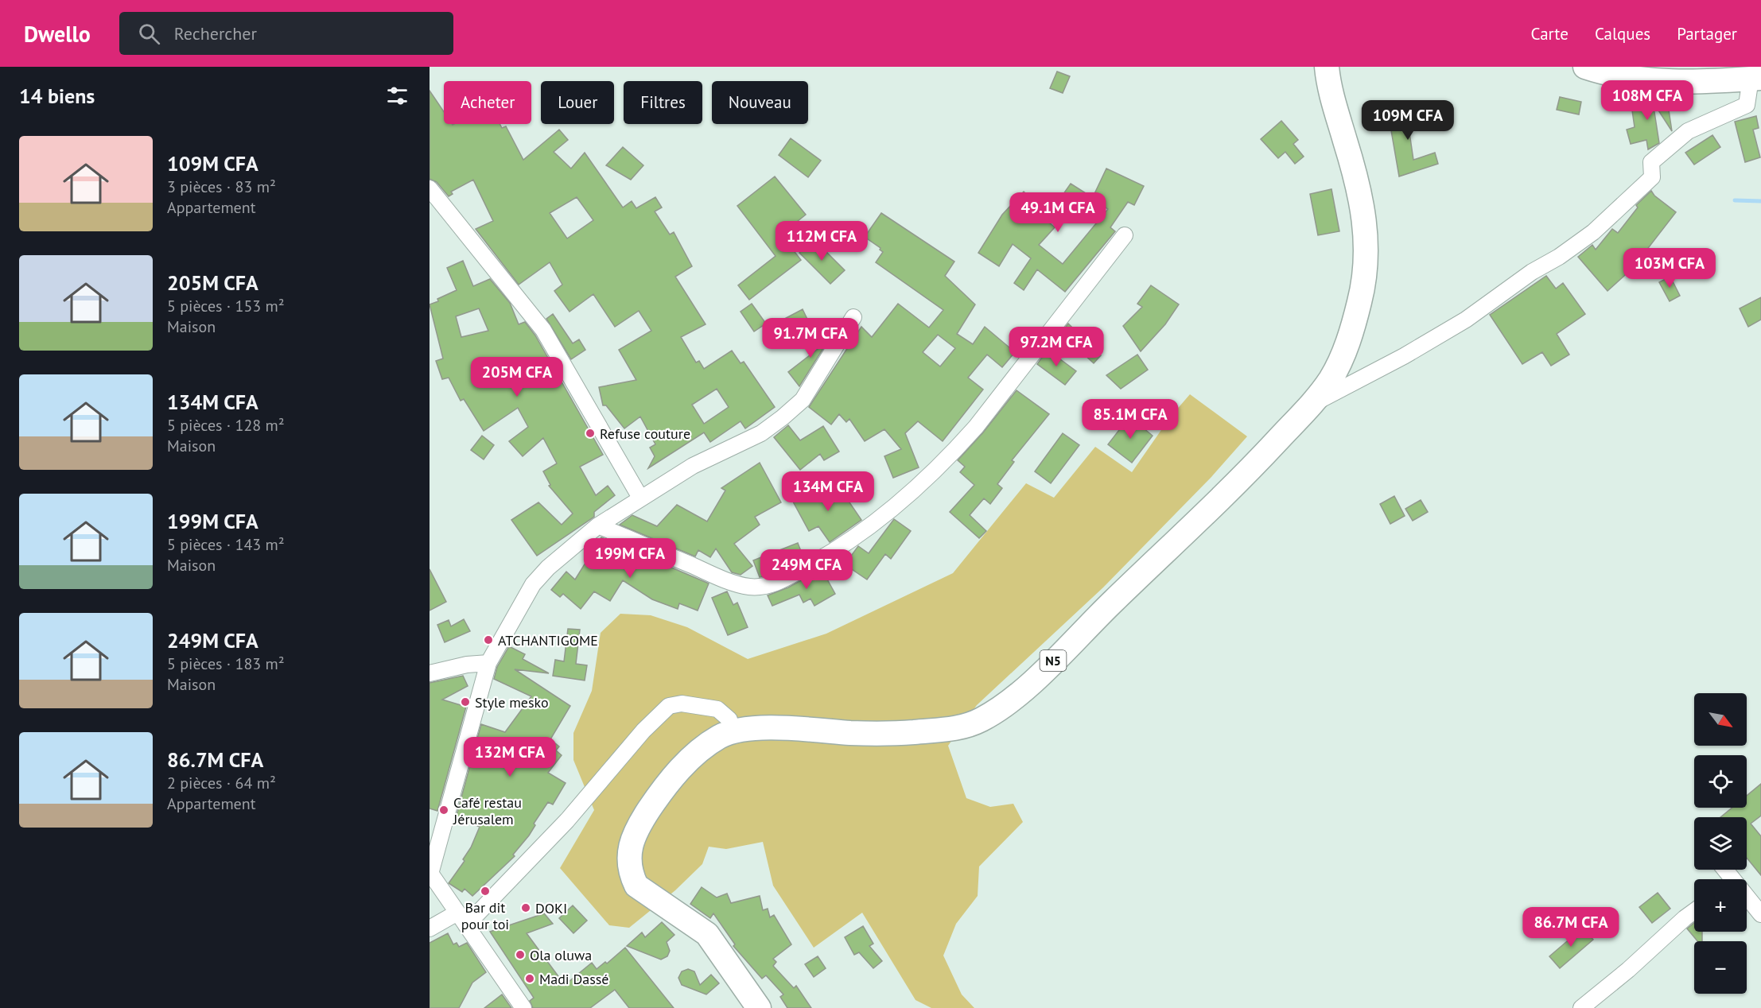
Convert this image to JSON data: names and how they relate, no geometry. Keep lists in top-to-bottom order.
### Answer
{
  "streets": {
    "main road": ["N5"]
  },
  "places": [
    "Refuse couture",
    "ATCHANTIGOME",
    "Style mesko",
    "Café restau Jérusalem",
    "Bar dit pour toi",
    "DOKI",
    "Ola oluwa",
    "Madi Dassé"
  ],
  "north": "bottom right",
  "page": {
    "header": "Dwello",
    "search": "Rechercher",
    "nav": ["Carte", "Calques", "Partager"],
    "heading": "14 biens",
    "price": [
      "108M CFA",
      "109M CFA",
      "49.1M CFA",
      "112M CFA",
      "103M CFA",
      "91.7M CFA",
      "97.2M CFA",
      "205M CFA",
      "85.1M CFA",
      "134M CFA",
      "199M CFA",
      "249M CFA",
      "132M CFA",
      "86.7M CFA"
    ],
    "chip": [
      "Acheter",
      "Louer",
      "Filtres",
      "Nouveau"
    ],
    "list": [
      {
        "name": "109M CFA",
        "note": "3 pièces · 83 m² · Appartement"
      },
      {
        "name": "205M CFA",
        "note": "5 pièces · 153 m² · Maison"
      },
      {
        "name": "134M CFA",
        "note": "5 pièces · 128 m² · Maison"
      },
      {
        "name": "199M CFA",
        "note": "5 pièces · 143 m² · Maison"
      },
      {
        "name": "249M CFA",
        "note": "5 pièces · 183 m² · Maison"
      },
      {
        "name": "86.7M CFA",
        "note": "2 pièces · 64 m² · Appartement"
      }
    ],
    "map_buttons": ["+", "−"]
  }
}
